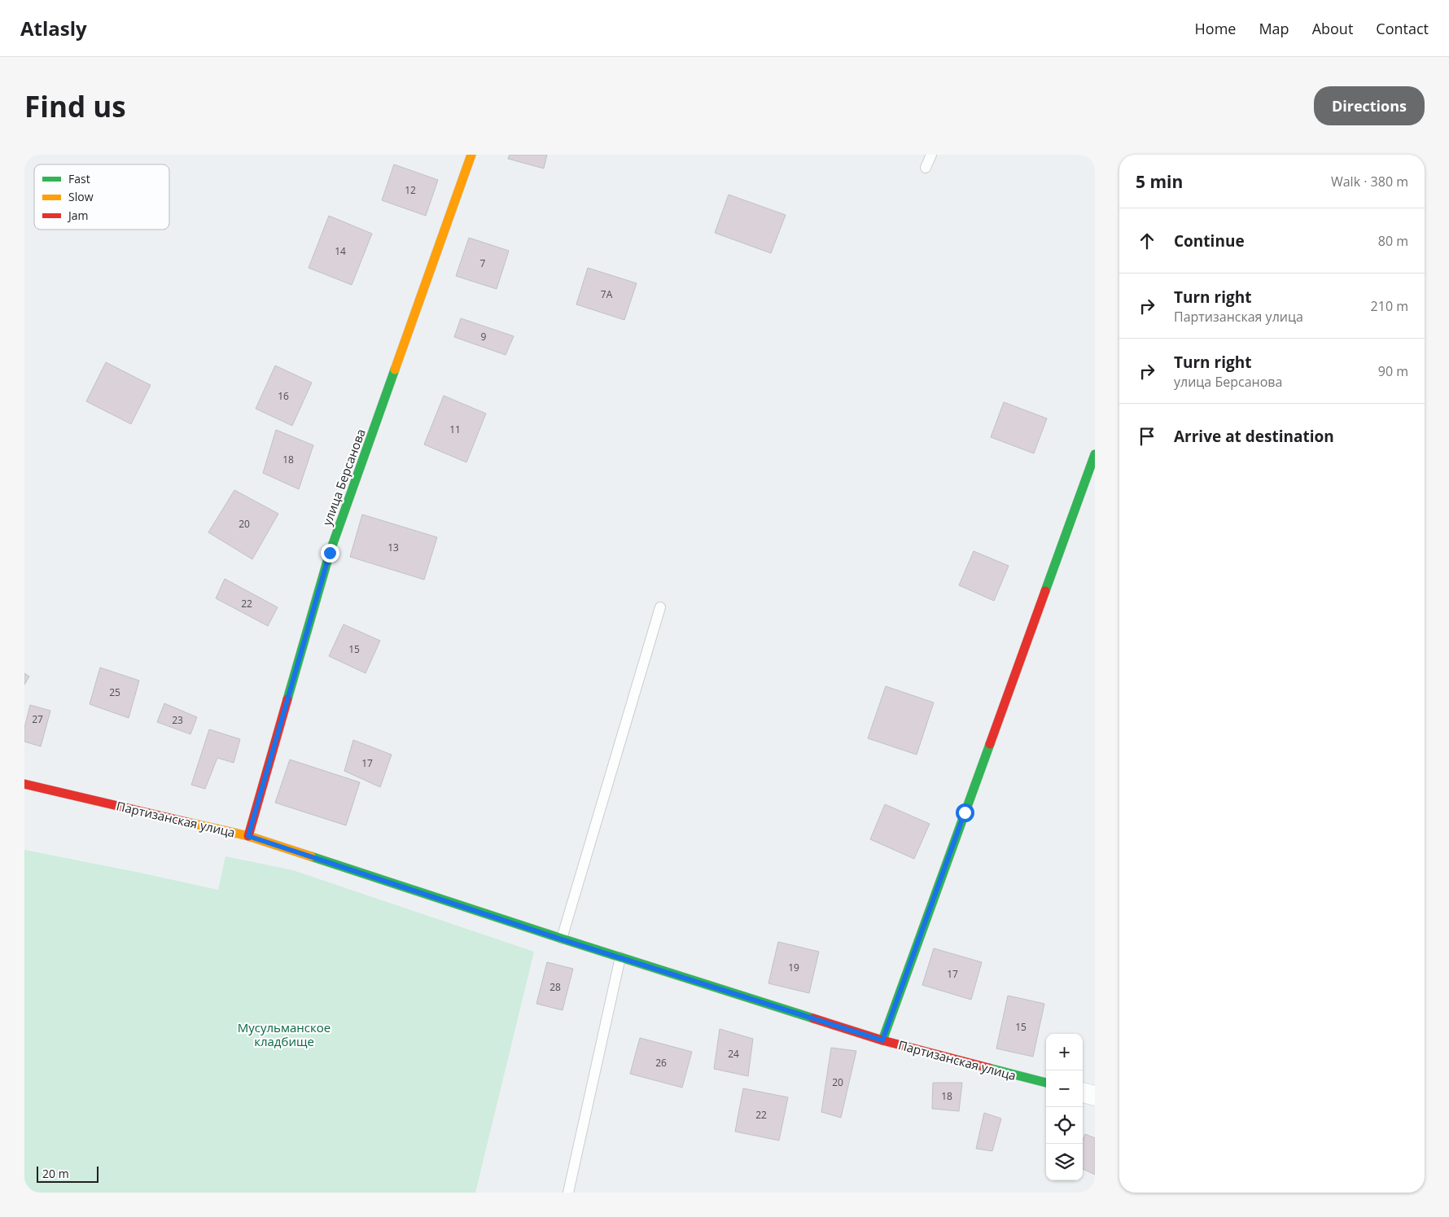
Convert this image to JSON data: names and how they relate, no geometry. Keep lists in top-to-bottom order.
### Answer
{
  "streets": {
    "street": ["улица Берсанова", "Партизанская улица"]
  },
  "crossings": [
    ["улица Берсанова", "Партизанская улица"]
  ],
  "parks": ["Мусульманское кладбище"],
  "house_numbers": [
    "12",
    "14",
    "7",
    "7А",
    "9",
    "16",
    "11",
    "18",
    "20",
    "13",
    "22",
    "15",
    "25",
    "27",
    "23",
    "17",
    "19",
    "17",
    "28",
    "15",
    "24",
    "26",
    "20",
    "18",
    "22"
  ],
  "legend": ["Fast", "Slow", "Jam"],
  "scale_bar": "20 m",
  "page": {
    "header": "Atlasly",
    "nav": [
      "Home",
      "Map",
      "About",
      "Contact"
    ],
    "buttons": "Directions",
    "title": "Find us",
    "heading": ["5 min", "Walk · 380 m"],
    "list": [
      ["Continue", "80 m"],
      ["Turn right", "Партизанская улица", "210 m"],
      ["Turn right", "улица Берсанова", "90 m"],
      "Arrive at destination"
    ],
    "map_buttons": ["+", "−"],
    "scale": "20 m"
  }
}
